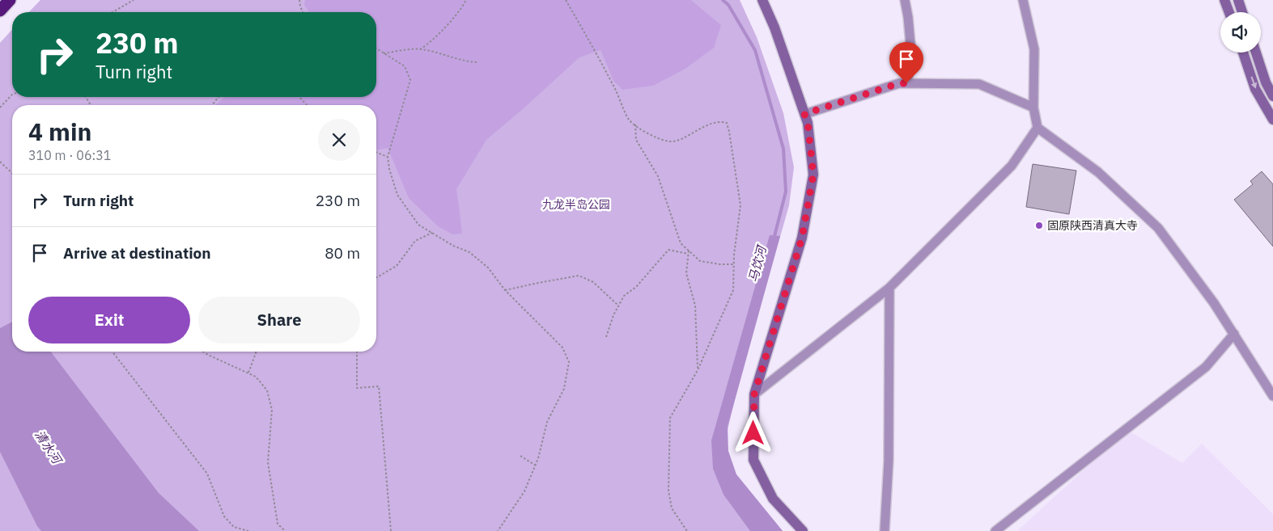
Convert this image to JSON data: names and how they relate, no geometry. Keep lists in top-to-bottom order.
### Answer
{
  "water": ["马饮河", "清水河"],
  "parks": ["九龙半岛公园"],
  "places": ["固原陕西清真大寺"],
  "page": {
    "turn": ["230 m", "Turn right"],
    "heading": ["4 min", "310 m · 06:31"],
    "list": [
      {
        "name": "Turn right",
        "value": "230 m"
      },
      {
        "name": "Arrive at destination",
        "value": "80 m"
      }
    ],
    "buttons": ["Exit", "Share"]
  }
}
